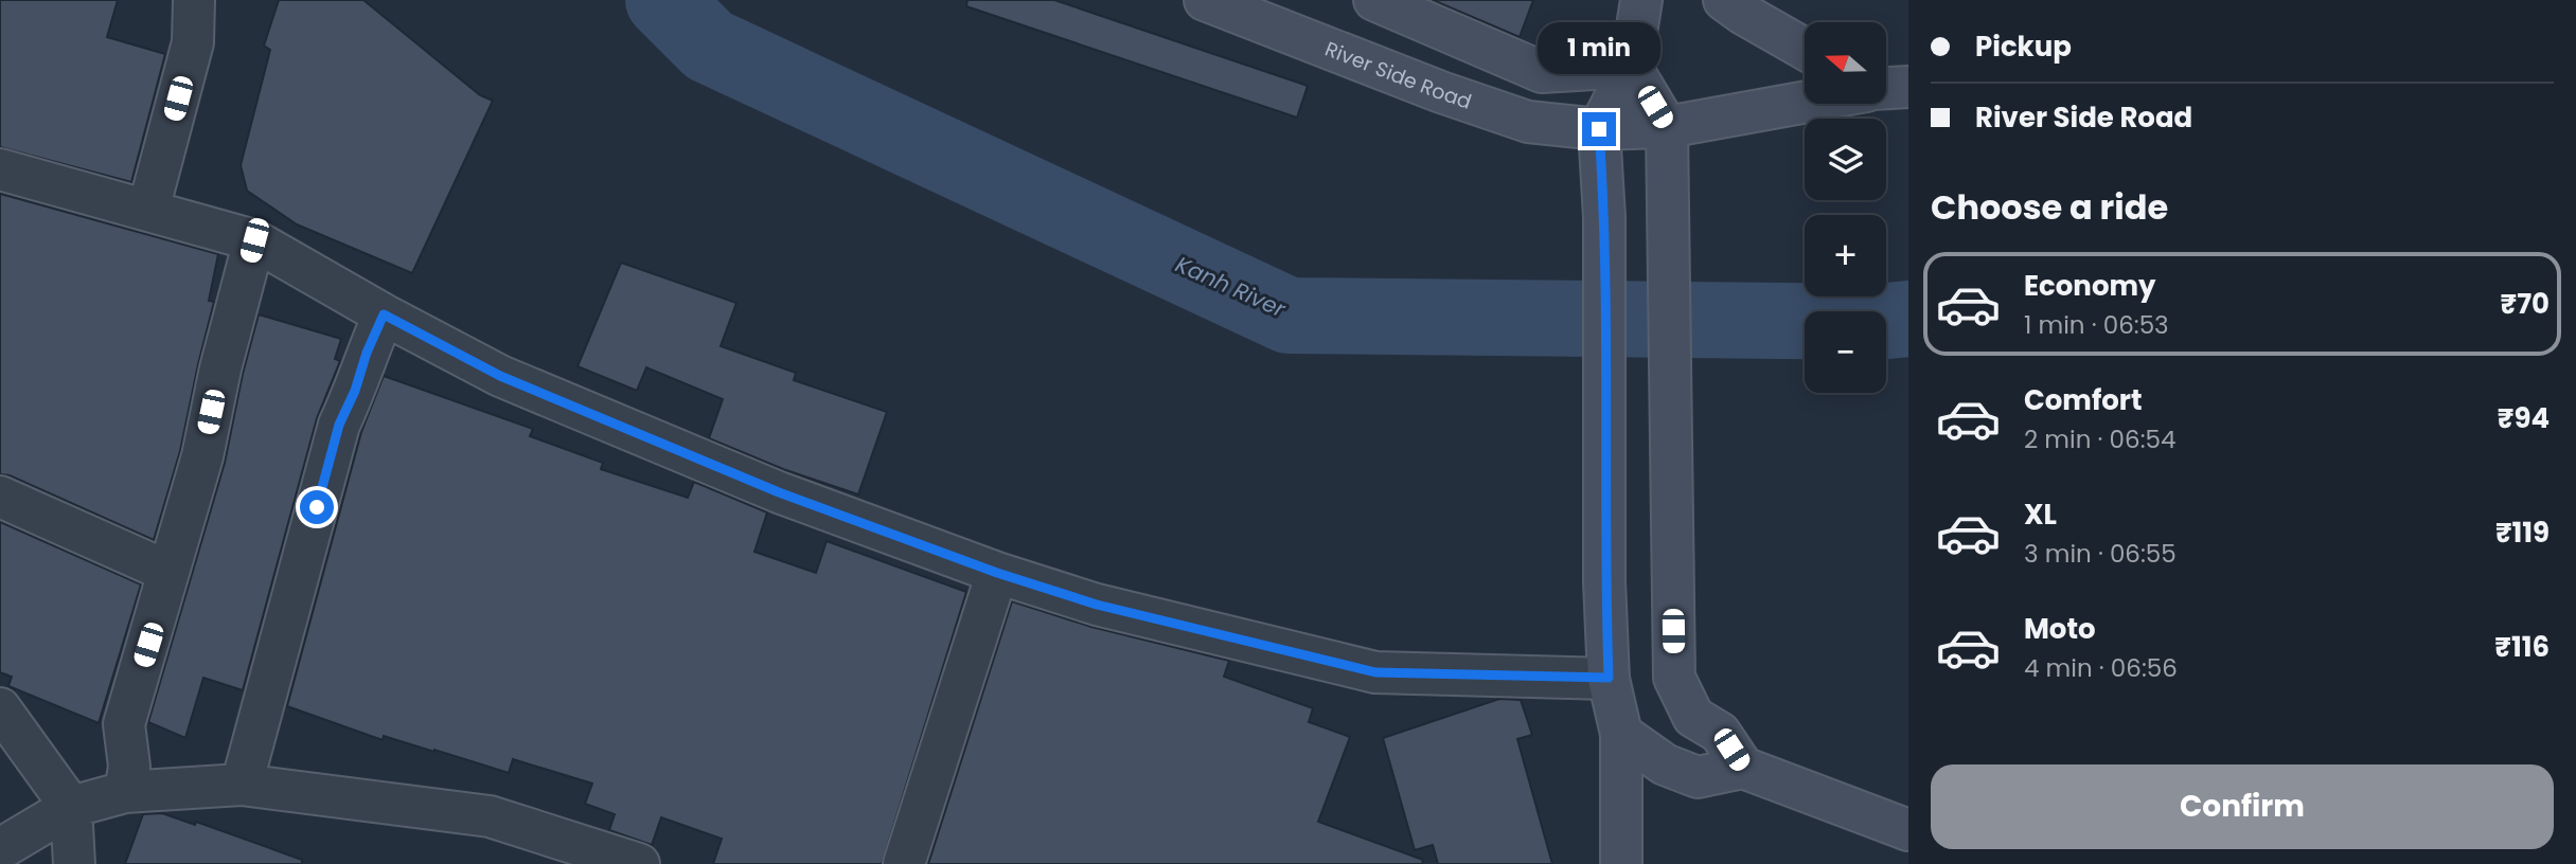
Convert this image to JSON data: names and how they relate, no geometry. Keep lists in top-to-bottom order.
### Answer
{
  "streets": {
    "main road": ["River Side Road"]
  },
  "water": ["Kanh River"],
  "north": "left",
  "page": {
    "banner": ["Pickup", "River Side Road"],
    "map_buttons": ["+", "−"],
    "bubble": "1 min",
    "heading": "Choose a ride",
    "list": [
      {
        "name": "Economy",
        "note": "1 min · 06:53",
        "value": "₹70"
      },
      {
        "name": "Comfort",
        "note": "2 min · 06:54",
        "value": "₹94"
      },
      {
        "name": "XL",
        "note": "3 min · 06:55",
        "value": "₹119"
      },
      {
        "name": "Moto",
        "note": "4 min · 06:56",
        "value": "₹116"
      }
    ],
    "buttons": "Confirm"
  }
}
